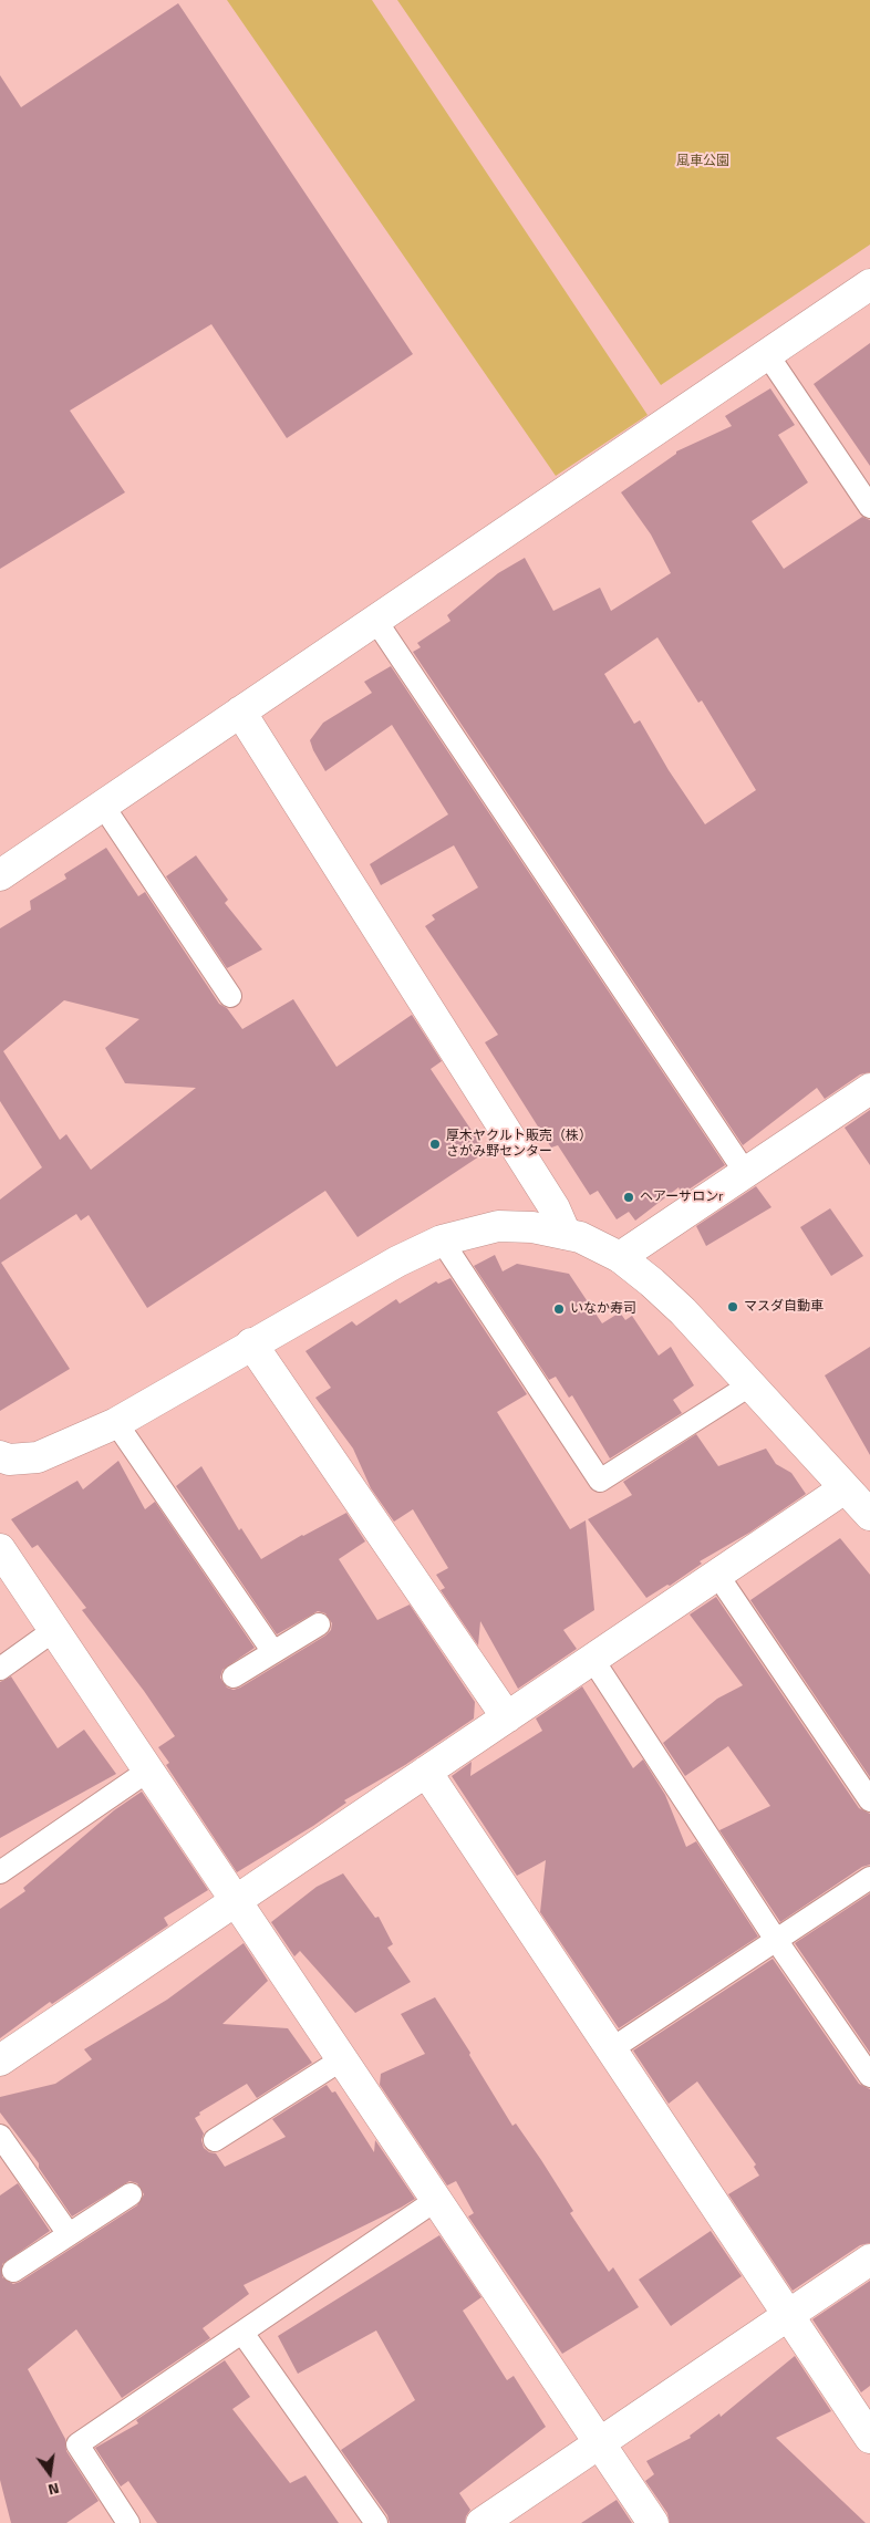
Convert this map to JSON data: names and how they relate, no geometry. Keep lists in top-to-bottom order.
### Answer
{
  "parks": ["風車公園"],
  "places": [
    "厚木ヤクルト販売（株） さがみ野センター",
    "ヘアーサロンr",
    "マスダ自動車",
    "いなか寿司"
  ],
  "north": "bottom"
}
